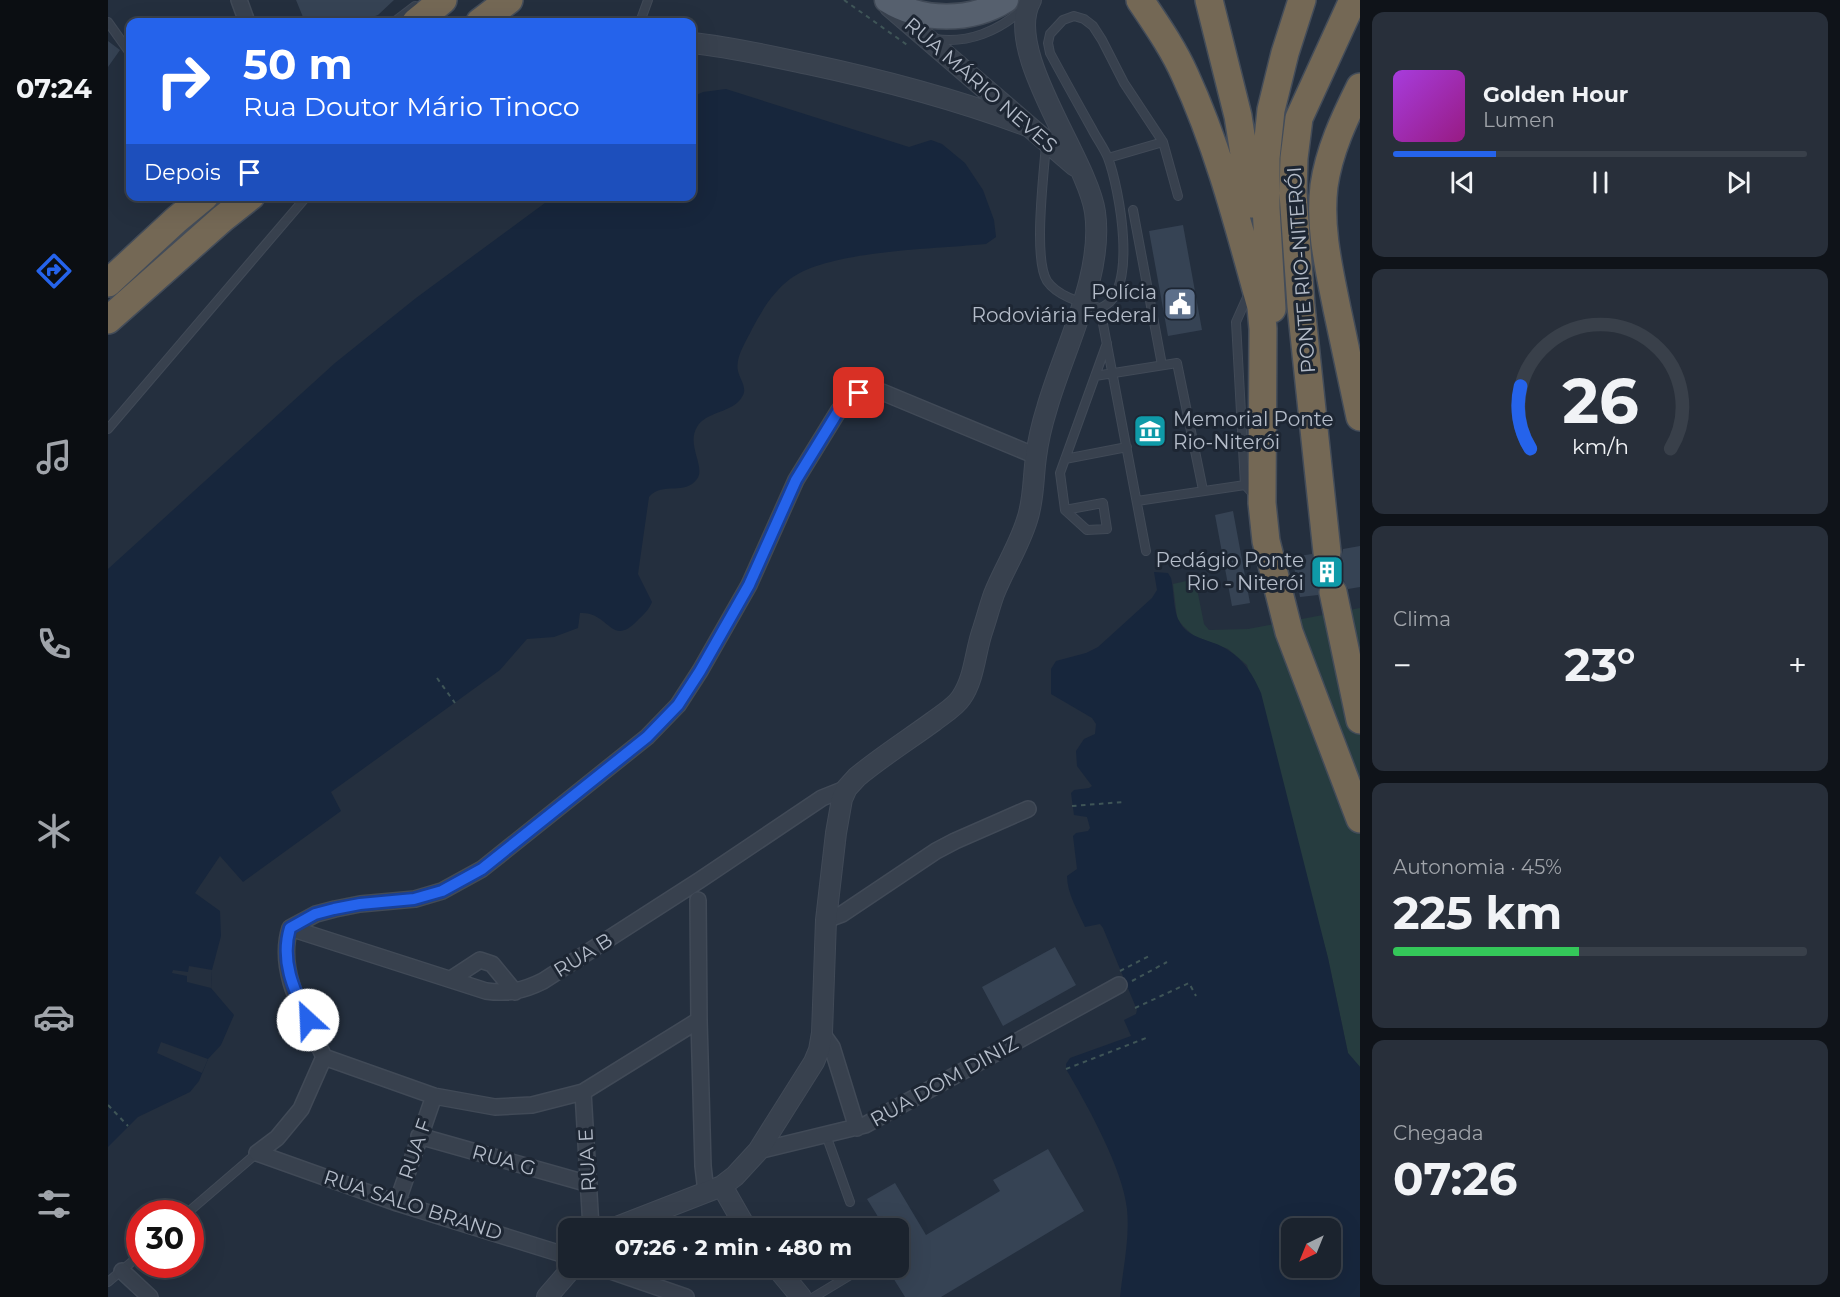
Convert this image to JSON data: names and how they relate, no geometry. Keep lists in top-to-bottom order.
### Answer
{
  "streets": {
    "highway": ["PONTE RIO-NITERÓI"],
    "street": [
      "RUA MÁRIO NEVES",
      "RUA B",
      "RUA DOM DINIZ",
      "RUA F",
      "RUA G",
      "RUA E",
      "RUA SALO BRAND"
    ]
  },
  "crossings": [
    ["RUA MÁRIO NEVES", "RUA B"],
    ["RUA F", "RUA G"],
    ["RUA F", "RUA SALO BRAND"],
    ["RUA G", "RUA E"]
  ],
  "places": {
    "public building": ["Polícia Rodoviária Federal"],
    "museum": ["Memorial Ponte Rio-Niterói"],
    "building": ["Pedágio Ponte Rio - Niterói"]
  },
  "north": "bottom left",
  "page": {
    "tabs": "07:24",
    "turn": ["50 m", "Rua Doutor Mário Tinoco"],
    "song": ["Golden Hour", "Lumen"],
    "then": "Depois",
    "tile": [
      "Clima",
      ["Autonomia · 45%", "225 km"],
      ["Chegada", "07:26"]
    ],
    "heat": ["−", "23°", "+"],
    "limit": "30",
    "trip": "07:26 · 2 min · 480 m",
    "gauge": ["26", "km/h"]
  }
}
